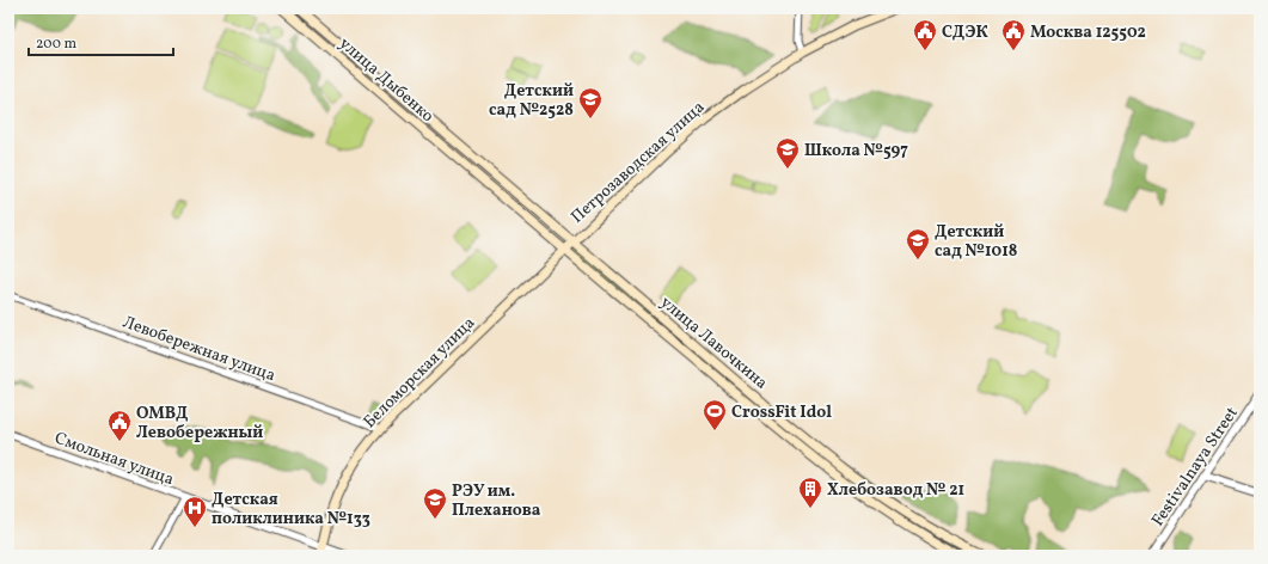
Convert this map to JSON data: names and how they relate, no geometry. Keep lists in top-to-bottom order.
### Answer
{
  "streets": {
    "main road": [
      "улица Дыбенко",
      "Петрозаводская улица",
      "улица Лавочкина",
      "Беломорская улица"
    ],
    "street": ["Левобережная улица", "Смольная улица", "Festivalnaya Street"]
  },
  "crossings": [
    ["улица Дыбенко", "Петрозаводская улица"],
    ["улица Дыбенко", "улица Лавочкина"],
    ["улица Дыбенко", "Беломорская улица"],
    ["Петрозаводская улица", "улица Лавочкина"],
    ["Петрозаводская улица", "Беломорская улица"],
    ["улица Лавочкина", "Беломорская улица"],
    ["Левобережная улица", "Беломорская улица"],
    ["Беломорская улица", "Смольная улица"]
  ],
  "places": {
    "public building": ["СДЭК", "Москва 125502", "ОМВД Левобережный"],
    "school or university": [
      "Детский сад №2528",
      "Школа №597",
      "Детский сад №1018",
      "РЭУ им. Плеханова"
    ],
    "sports": ["CrossFit Idol"],
    "building": ["Хлебозавод № 21"],
    "hospital": ["Детская поликлиника №133"]
  },
  "scale_bar": "200 m"
}
